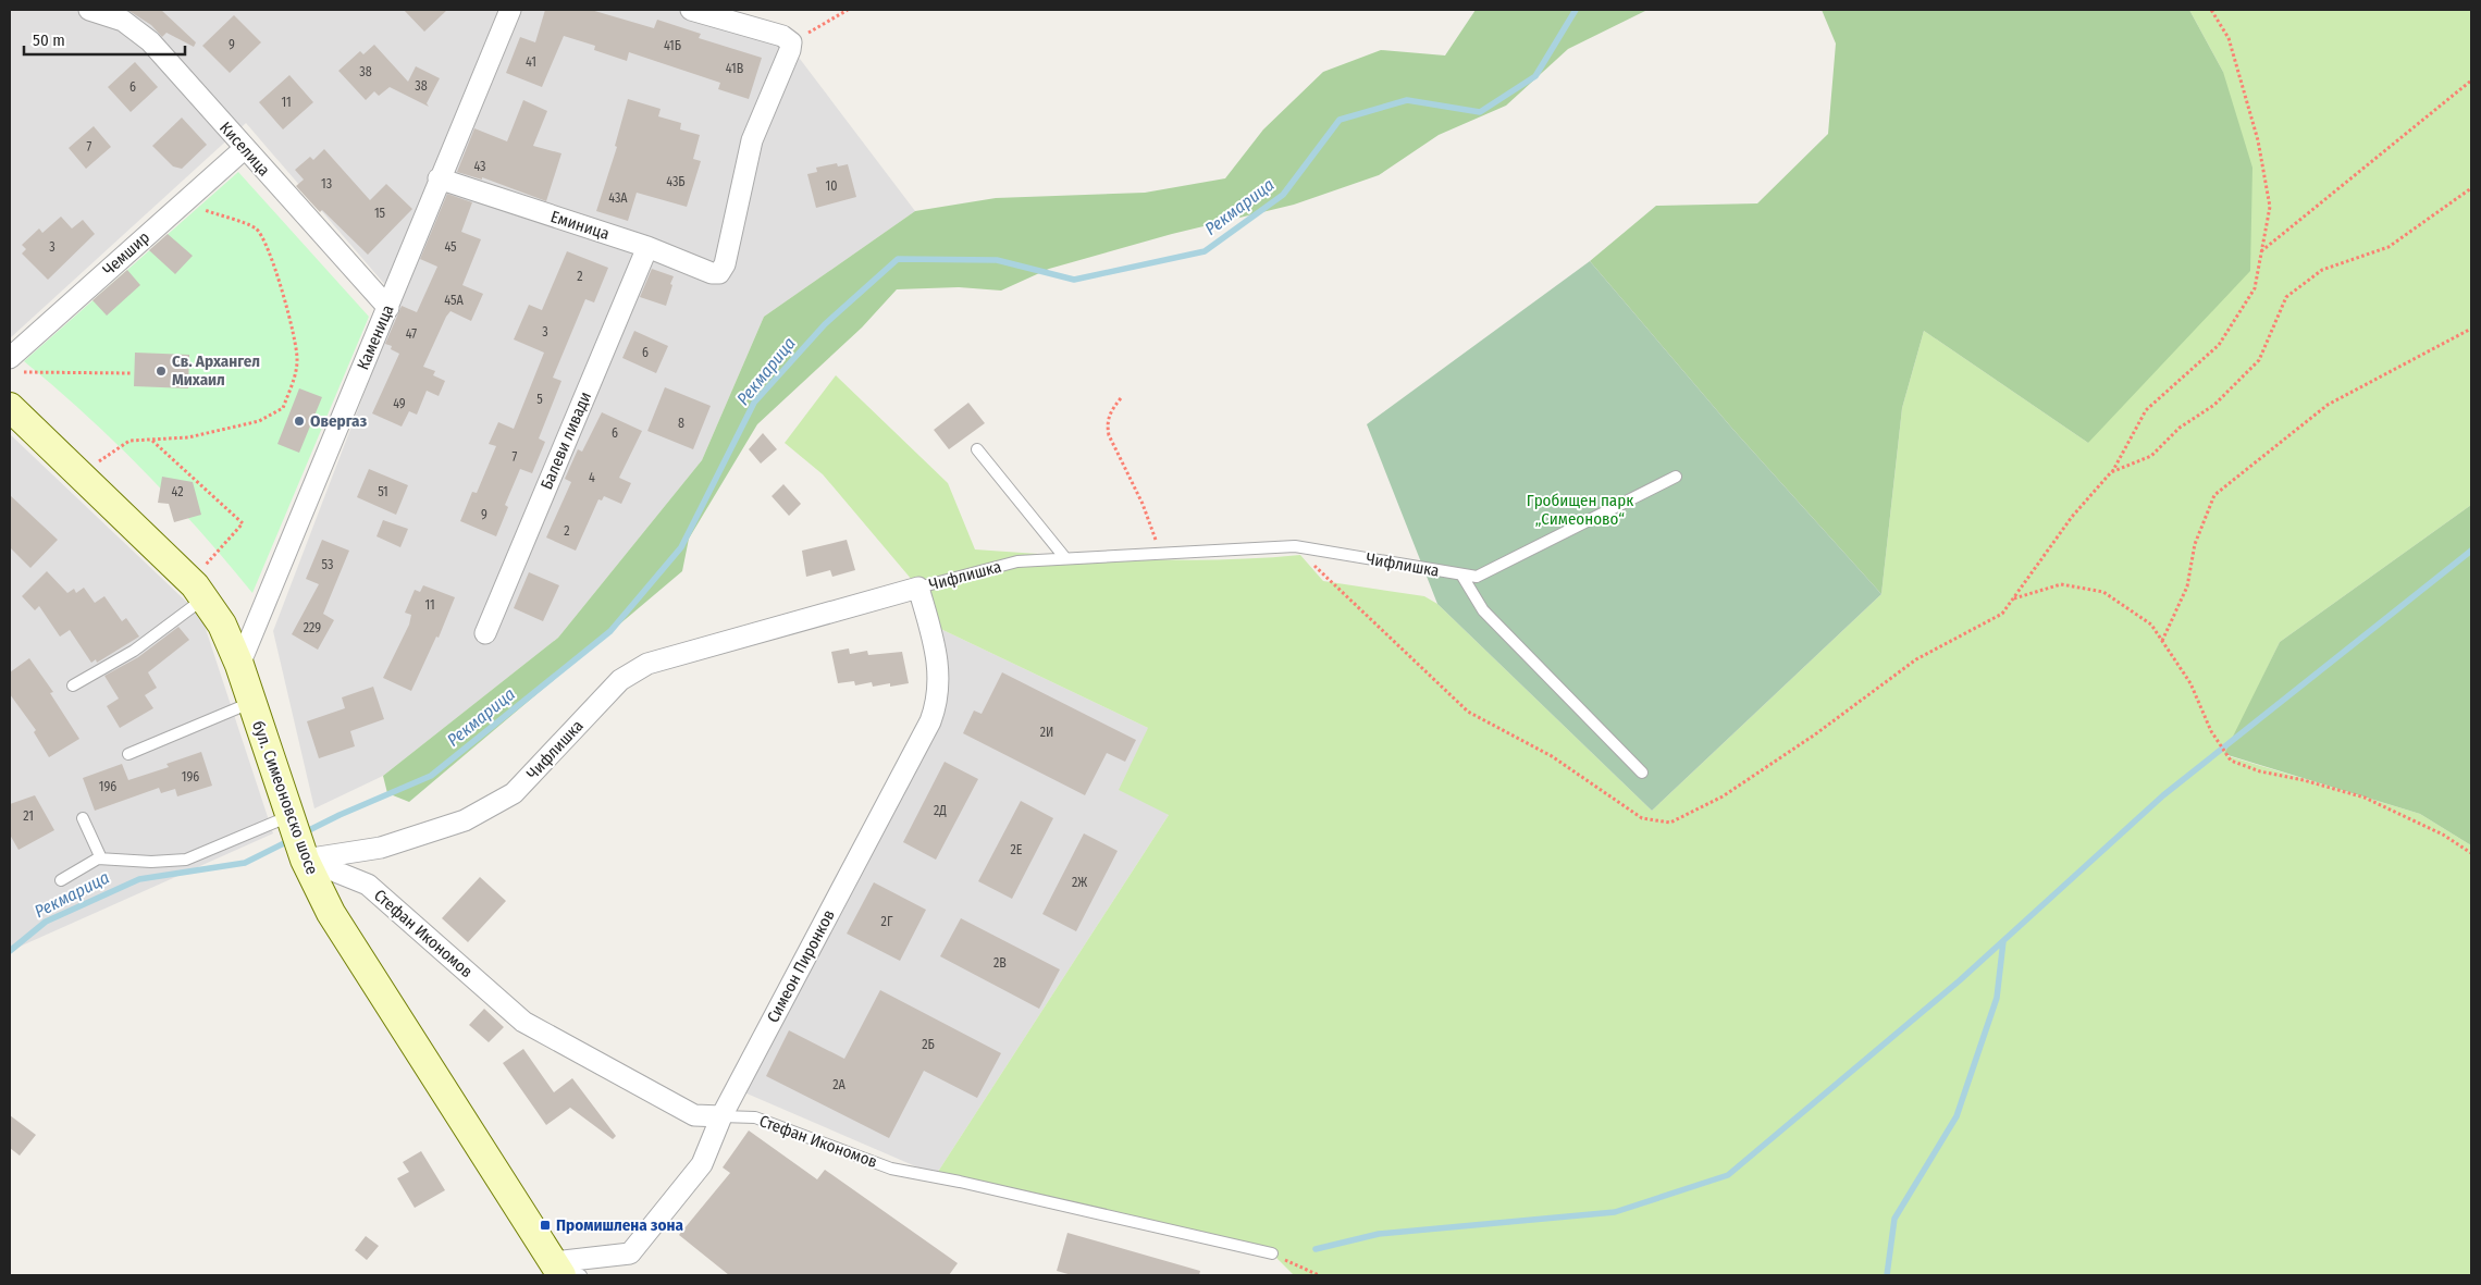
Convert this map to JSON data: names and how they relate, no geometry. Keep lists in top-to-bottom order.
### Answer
{
  "streets": {
    "street": [
      "Киселица",
      "Еминица",
      "Чемшир",
      "Каменица",
      "Балеви ливади",
      "Чифлишка",
      "бул. Симеоновско шосе",
      "Стефан Икономов",
      "Симеон Пиронков"
    ]
  },
  "crossings": [
    ["Киселица", "Чемшир"],
    ["Киселица", "Каменица"],
    ["Еминица", "Каменица"],
    ["Еминица", "Балеви ливади"],
    ["Каменица", "бул. Симеоновско шосе"],
    ["Чифлишка", "бул. Симеоновско шосе"],
    ["Чифлишка", "Стефан Икономов"],
    ["Чифлишка", "Симеон Пиронков"],
    ["бул. Симеоновско шосе", "Стефан Икономов"],
    ["бул. Симеоновско шосе", "Симеон Пиронков"],
    ["Стефан Икономов", "Симеон Пиронков"]
  ],
  "water": ["Рекмарица"],
  "parks": ["Гробищен парк „Симеоново“"],
  "places": {
    "other": ["Св. Архангел Михаил", "Овергаз"],
    "transit": ["Промишлена зона"]
  },
  "house_numbers": [
    "9",
    "41Б",
    "41",
    "41В",
    "38",
    "38",
    "6",
    "11",
    "7",
    "43",
    "43Б",
    "13",
    "10",
    "43А",
    "15",
    "3",
    "45",
    "2",
    "45А",
    "3",
    "47",
    "6",
    "5",
    "49",
    "8",
    "6",
    "7",
    "4",
    "42",
    "51",
    "9",
    "2",
    "53",
    "11",
    "229",
    "2И",
    "196",
    "196",
    "2Д",
    "21",
    "2Е",
    "2Ж",
    "2Г",
    "2В",
    "2Б",
    "2А"
  ],
  "scale_bar": "50 m"
}
